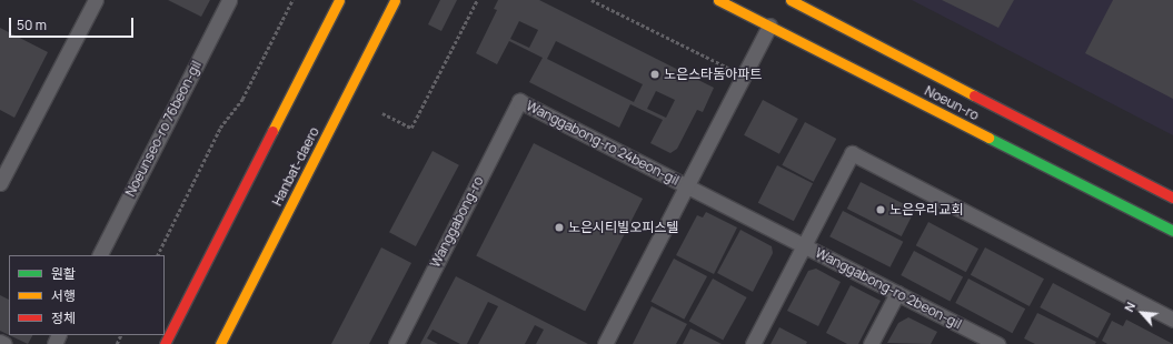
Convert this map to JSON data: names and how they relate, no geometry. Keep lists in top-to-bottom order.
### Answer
{
  "streets": {
    "street": [
      "Noeun-ro",
      "Noeunseo-ro 76beon-gil",
      "Wanggabong-ro 24beon-gil",
      "Hanbat-daero",
      "Wanggabong-ro",
      "Wanggabong-ro 2beon-gil"
    ]
  },
  "crossings": [
    ["Noeun-ro", "Wanggabong-ro 24beon-gil"],
    ["Wanggabong-ro 24beon-gil", "Wanggabong-ro"],
    ["Wanggabong-ro 24beon-gil", "Wanggabong-ro 2beon-gil"]
  ],
  "places": ["노은스타돔아파트", "노은우리교회", "노은시티빌오피스텔"],
  "legend": ["원활", "서행", "정체"],
  "scale_bar": "50 m",
  "north": "top left"
}
